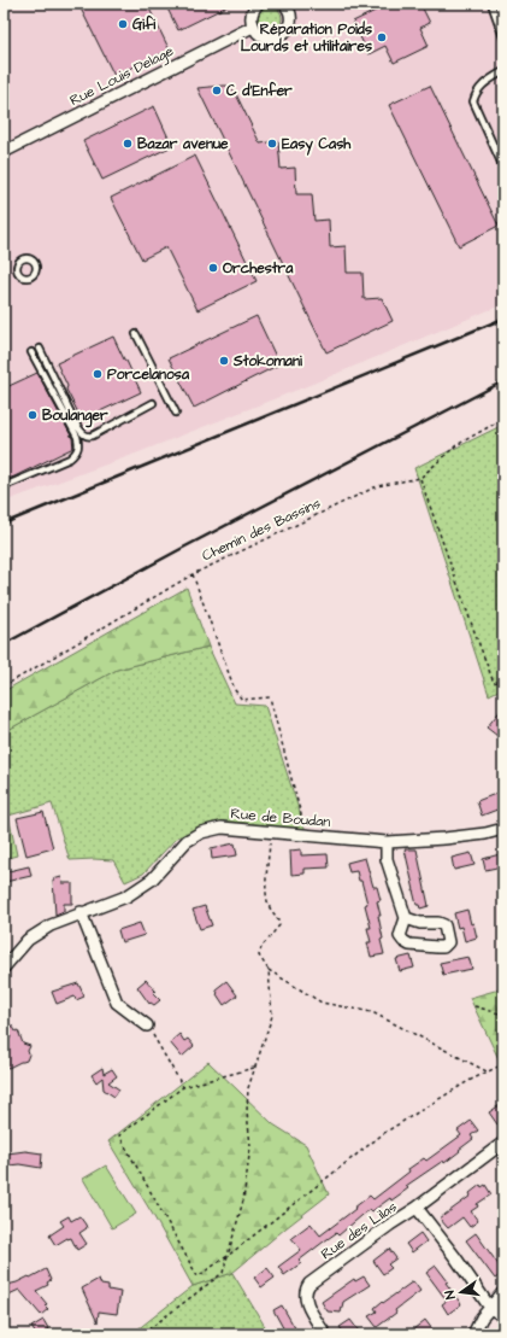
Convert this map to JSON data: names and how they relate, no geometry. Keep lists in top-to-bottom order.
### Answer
{
  "streets": {
    "street": ["Rue Louis Delage", "Rue de Boudan", "Rue des Lilas"],
    "path": ["Chemin des Bassins"]
  },
  "crossings": [
    ["Chemin des Bassins", "Rue de Boudan"]
  ],
  "places": [
    "Gifi",
    "Réparation Poids Lourds et utilitaires",
    "C d'Enfer",
    "Bazar avenue",
    "Easy Cash",
    "Orchestra",
    "Stokomani",
    "Porcelanosa",
    "Boulanger"
  ],
  "north": "left"
}
